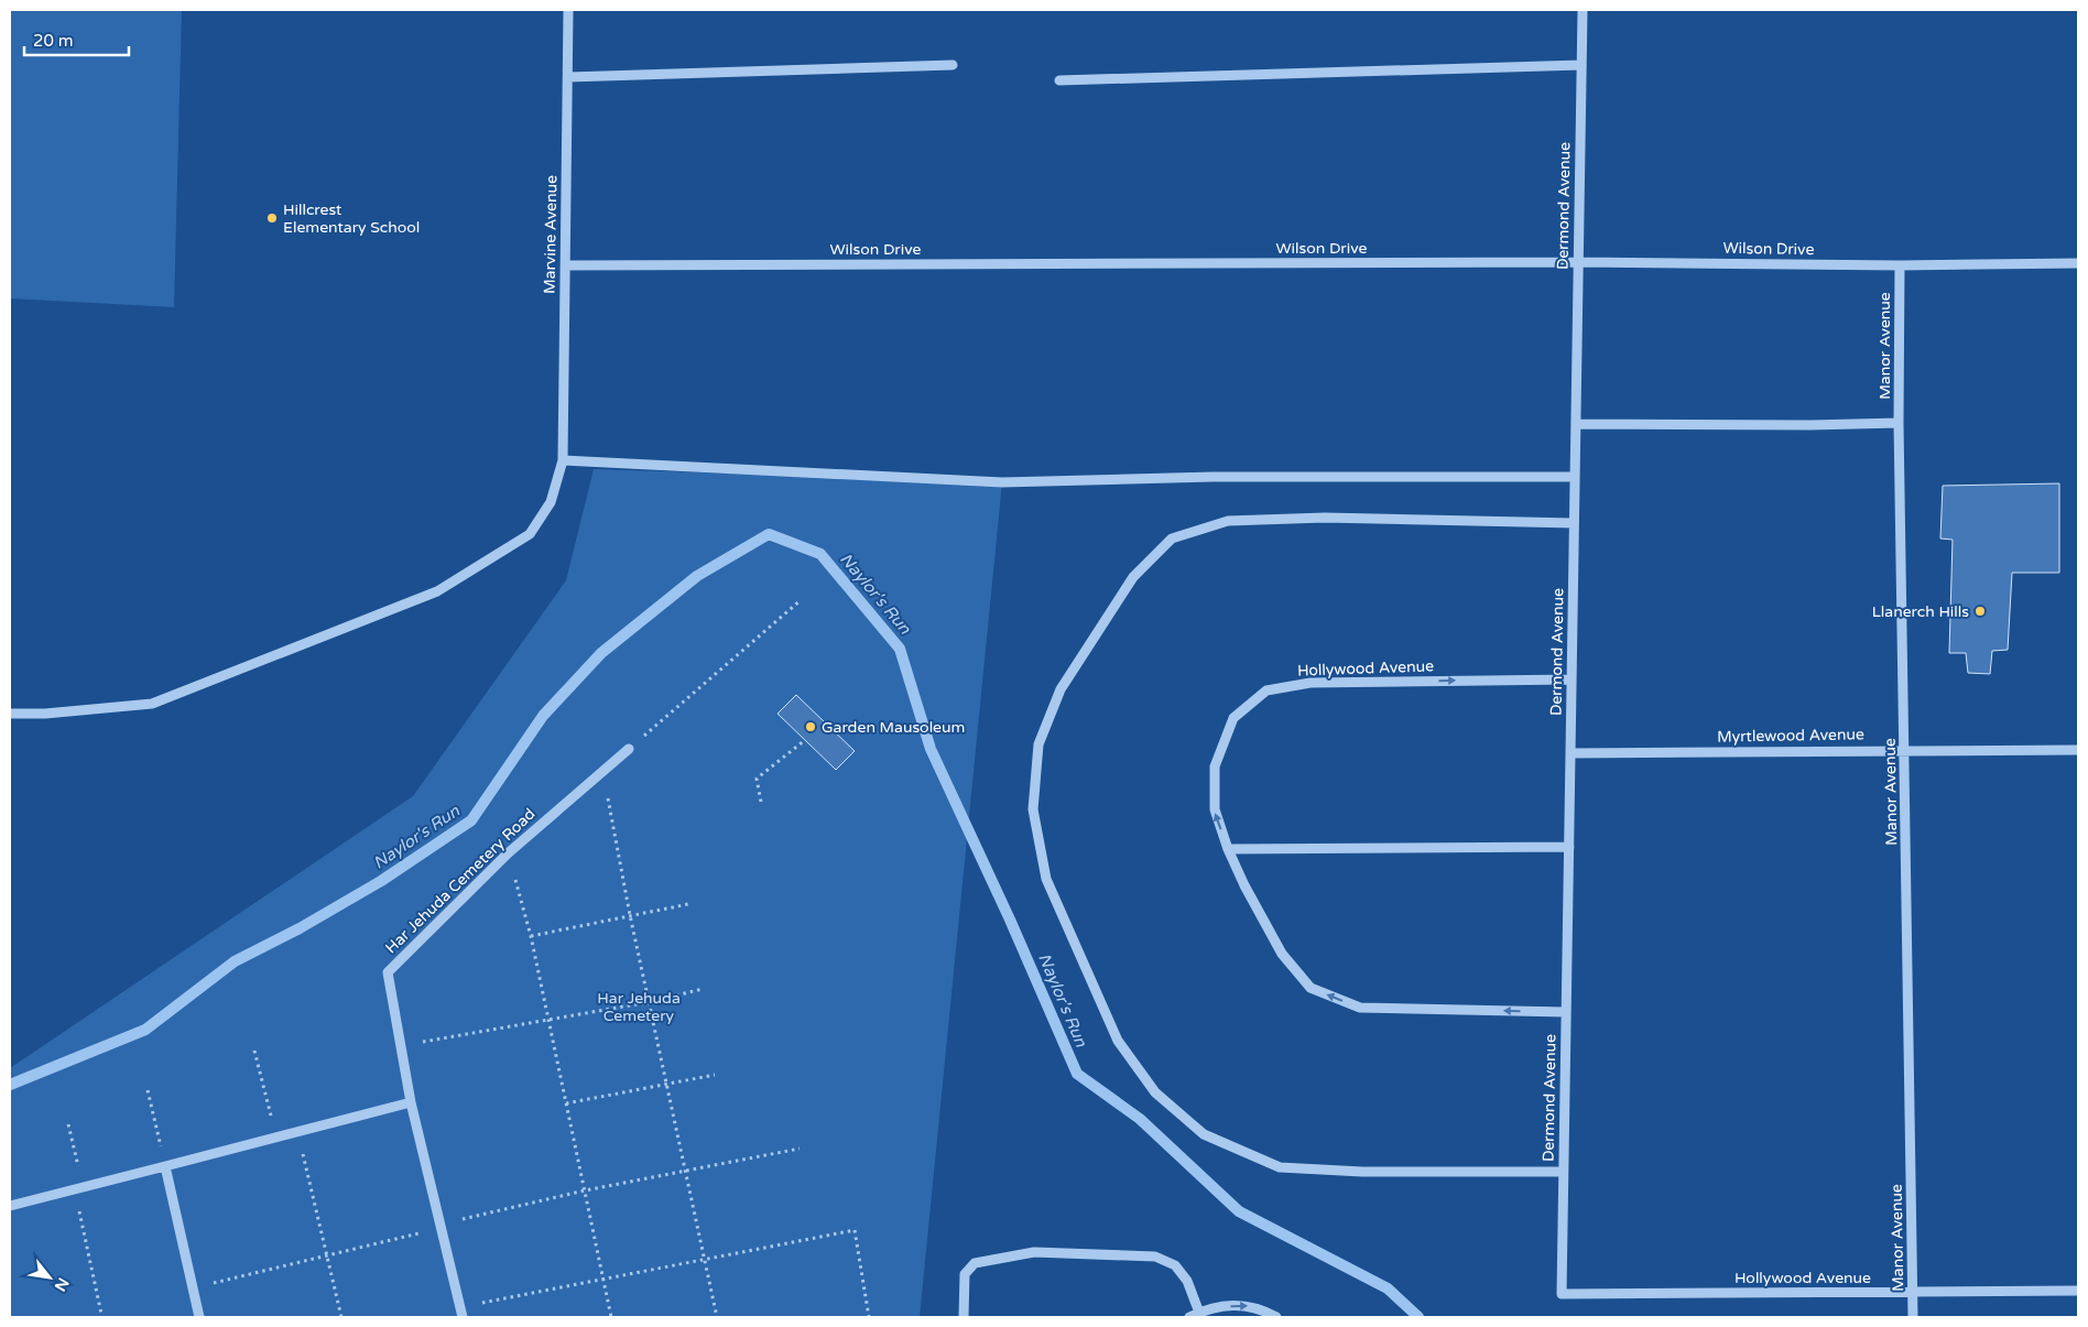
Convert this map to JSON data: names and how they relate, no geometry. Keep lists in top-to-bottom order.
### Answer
{
  "streets": {
    "street": [
      "Dermond Avenue",
      "Marvine Avenue",
      "Wilson Drive",
      "Manor Avenue",
      "Hollywood Avenue",
      "Myrtlewood Avenue",
      "Har Jehuda Cemetery Road"
    ]
  },
  "crossings": [
    ["Dermond Avenue", "Wilson Drive"],
    ["Dermond Avenue", "Hollywood Avenue"],
    ["Dermond Avenue", "Myrtlewood Avenue"],
    ["Marvine Avenue", "Wilson Drive"],
    ["Wilson Drive", "Manor Avenue"],
    ["Manor Avenue", "Hollywood Avenue"],
    ["Manor Avenue", "Myrtlewood Avenue"]
  ],
  "water": ["Naylor's Run"],
  "parks": ["Har Jehuda Cemetery"],
  "places": ["Hillcrest Elementary School", "Llanerch Hills", "Garden Mausoleum"],
  "scale_bar": "20 m",
  "north": "bottom right"
}
